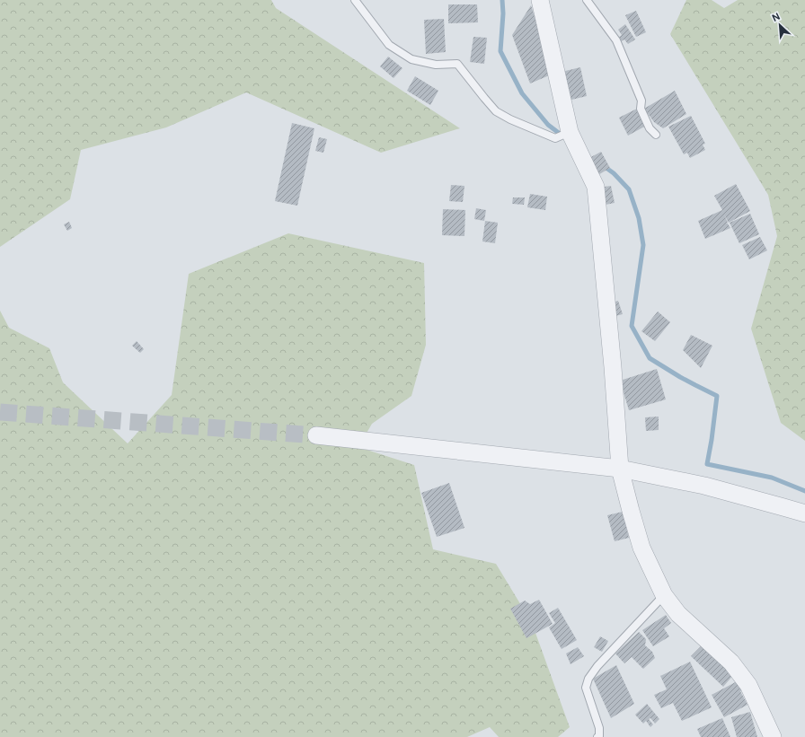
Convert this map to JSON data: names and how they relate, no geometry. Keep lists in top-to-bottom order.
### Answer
{
  "north": "top left"
}
